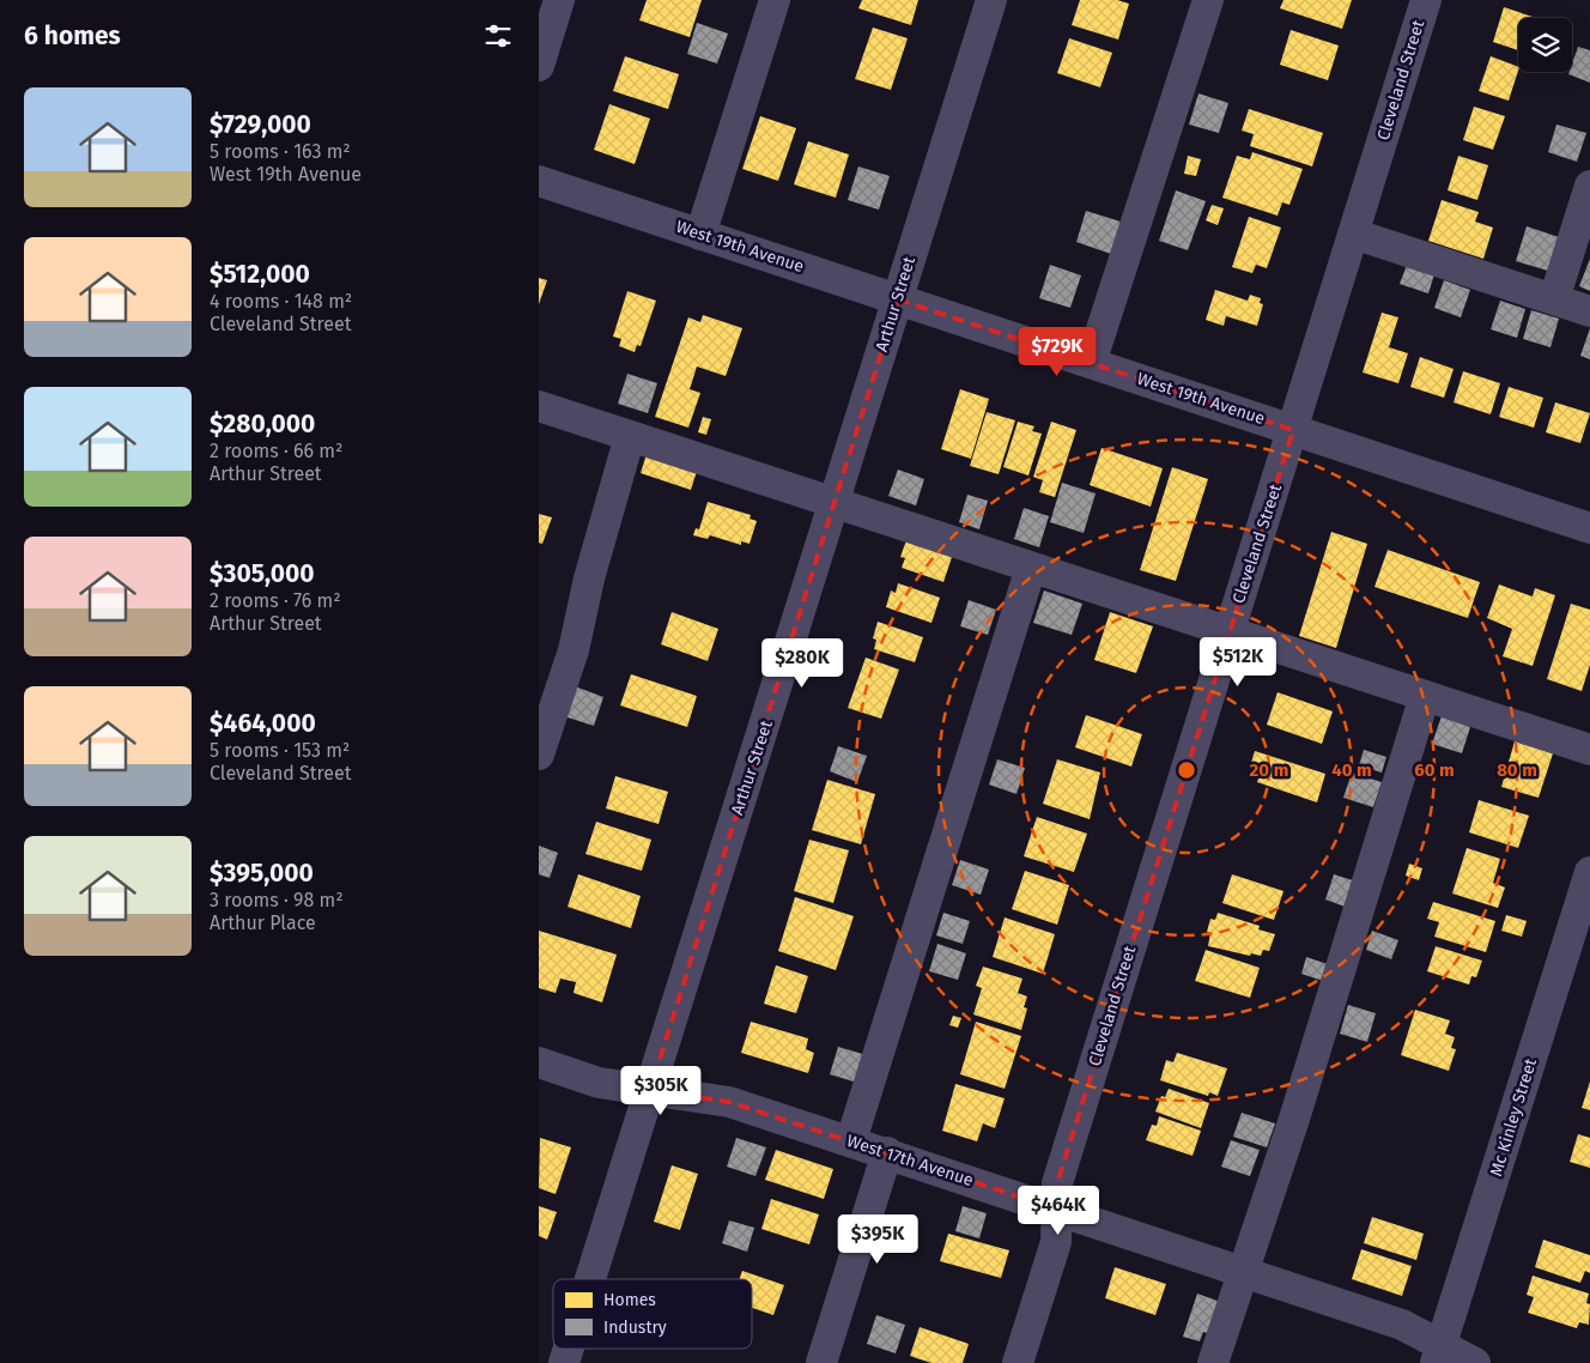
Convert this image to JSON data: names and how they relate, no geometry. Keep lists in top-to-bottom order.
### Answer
{
  "streets": {
    "street": [
      "Cleveland Street",
      "West 19th Avenue",
      "Arthur Street",
      "Mc Kinley Street",
      "West 17th Avenue"
    ]
  },
  "crossings": [
    ["Cleveland Street", "West 19th Avenue"],
    ["Cleveland Street", "West 17th Avenue"],
    ["West 19th Avenue", "Arthur Street"],
    ["Arthur Street", "West 17th Avenue"],
    ["Mc Kinley Street", "West 17th Avenue"]
  ],
  "legend": ["Homes", "Industry"],
  "page": {
    "heading": "6 homes",
    "list": [
      {
        "name": "$729,000",
        "note": "5 rooms · 163 m² · West 19th Avenue"
      },
      {
        "name": "$512,000",
        "note": "4 rooms · 148 m² · Cleveland Street"
      },
      {
        "name": "$280,000",
        "note": "2 rooms · 66 m² · Arthur Street"
      },
      {
        "name": "$305,000",
        "note": "2 rooms · 76 m² · Arthur Street"
      },
      {
        "name": "$464,000",
        "note": "5 rooms · 153 m² · Cleveland Street"
      },
      {
        "name": "$395,000",
        "note": "3 rooms · 98 m² · Arthur Place"
      }
    ],
    "price": [
      "$729K",
      "$512K",
      "$280K",
      "$305K",
      "$464K",
      "$395K"
    ]
  },
  "rings": [
    "20 m",
    "40 m",
    "60 m",
    "80 m"
  ]
}
